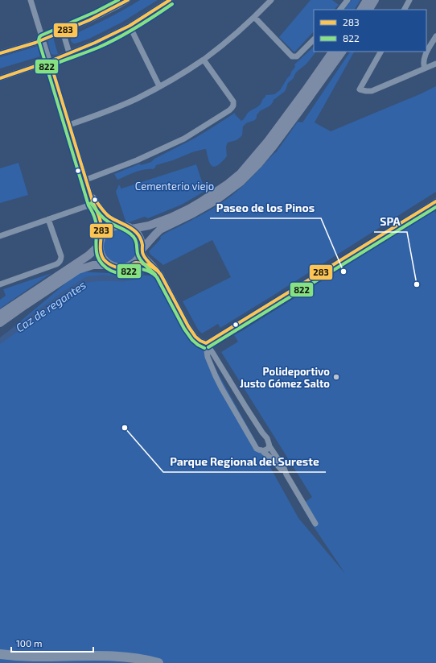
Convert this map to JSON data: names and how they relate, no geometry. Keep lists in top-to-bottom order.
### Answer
{
  "water": ["Caz de regantes"],
  "parks": ["Cementerio viejo"],
  "places": [
    "Paseo de los Pinos",
    "SPA",
    "Polideportivo Justo Gómez Salto",
    "Parque Regional del Sureste"
  ],
  "lines": ["transit line 283", "transit line 822"],
  "legend": ["283", "822"],
  "scale_bar": "100 m"
}
